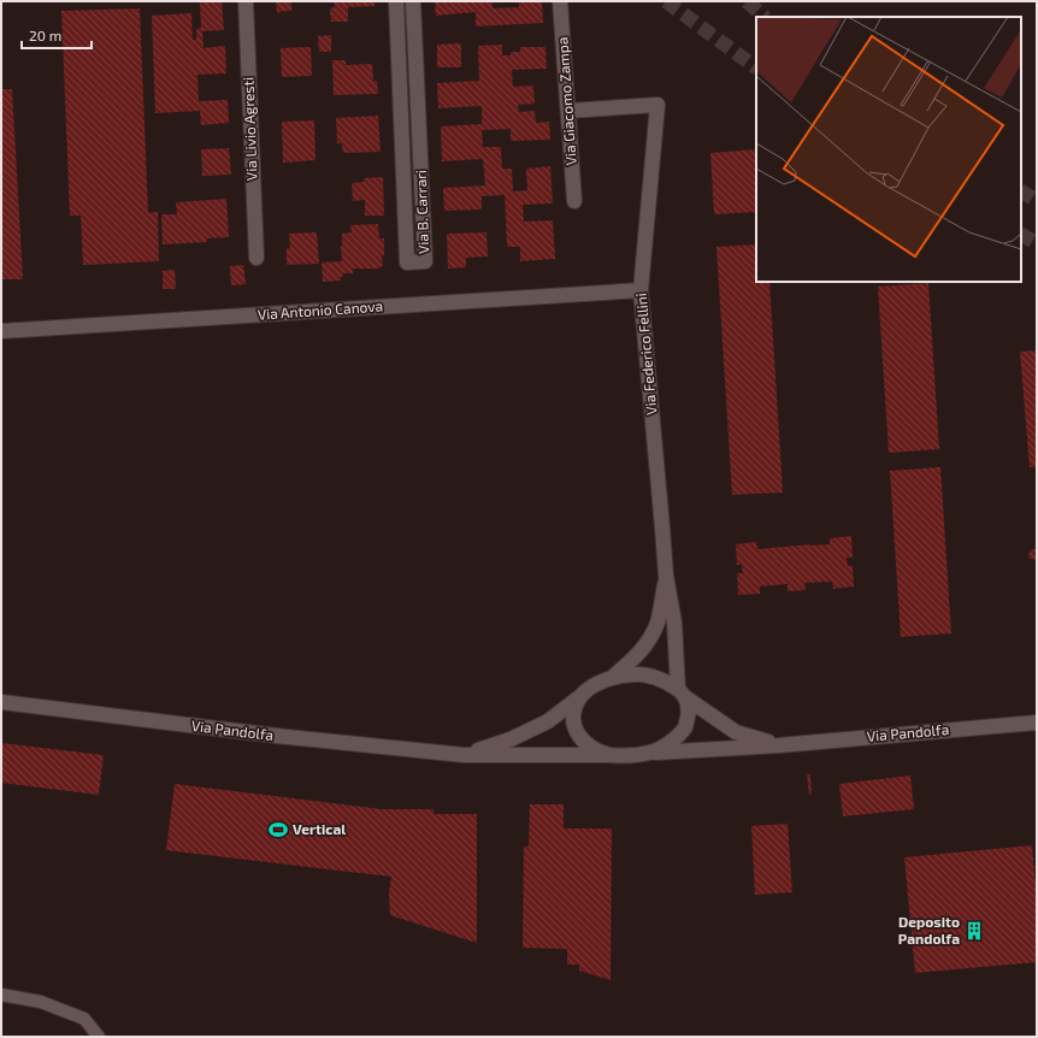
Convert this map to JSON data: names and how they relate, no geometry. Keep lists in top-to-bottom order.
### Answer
{
  "streets": {
    "street": [
      "Via Giacomo Zampa",
      "Via Livio Agresti",
      "Via B. Carrari",
      "Via Antonio Canova",
      "Via Federico Fellini",
      "Via Pandolfa"
    ]
  },
  "crossings": [
    ["Via Giacomo Zampa", "Via Federico Fellini"],
    ["Via Antonio Canova", "Via Federico Fellini"],
    ["Via Federico Fellini", "Via Pandolfa"]
  ],
  "places": {
    "sports": ["Vertical"],
    "building": ["Deposito Pandolfa"]
  },
  "scale_bar": "20 m"
}
